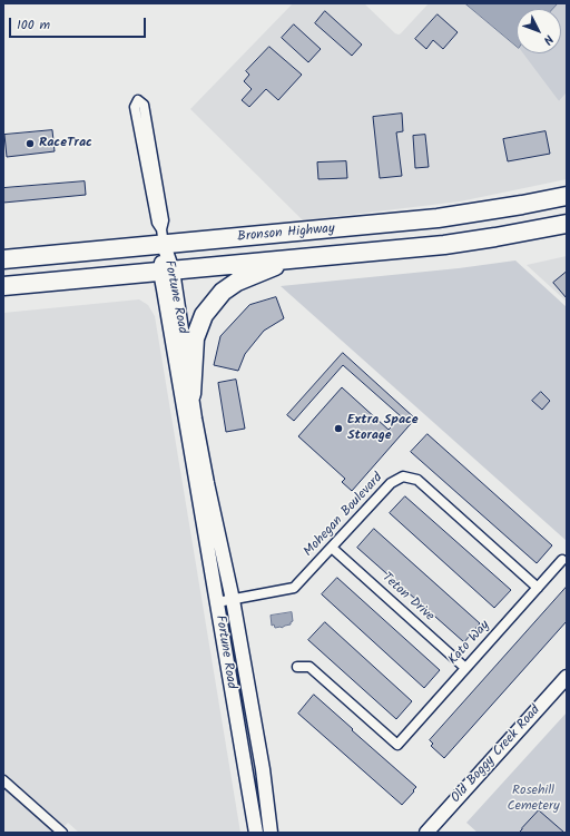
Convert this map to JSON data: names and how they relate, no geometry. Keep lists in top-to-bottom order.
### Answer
{
  "streets": {
    "highway": ["Bronson Highway"],
    "main road": ["Fortune Road", "Old Boggy Creek Road"],
    "street": ["Mohegan Boulevard", "Teton Drive", "Kato Way"]
  },
  "crossings": [
    ["Bronson Highway", "Fortune Road"],
    ["Fortune Road", "Mohegan Boulevard"],
    ["Mohegan Boulevard", "Teton Drive"],
    ["Mohegan Boulevard", "Kato Way"],
    ["Teton Drive", "Kato Way"]
  ],
  "parks": ["Rosehill Cemetery"],
  "places": ["RaceTrac", "Extra Space Storage"],
  "scale_bar": "100 m",
  "north": "bottom right"
}
